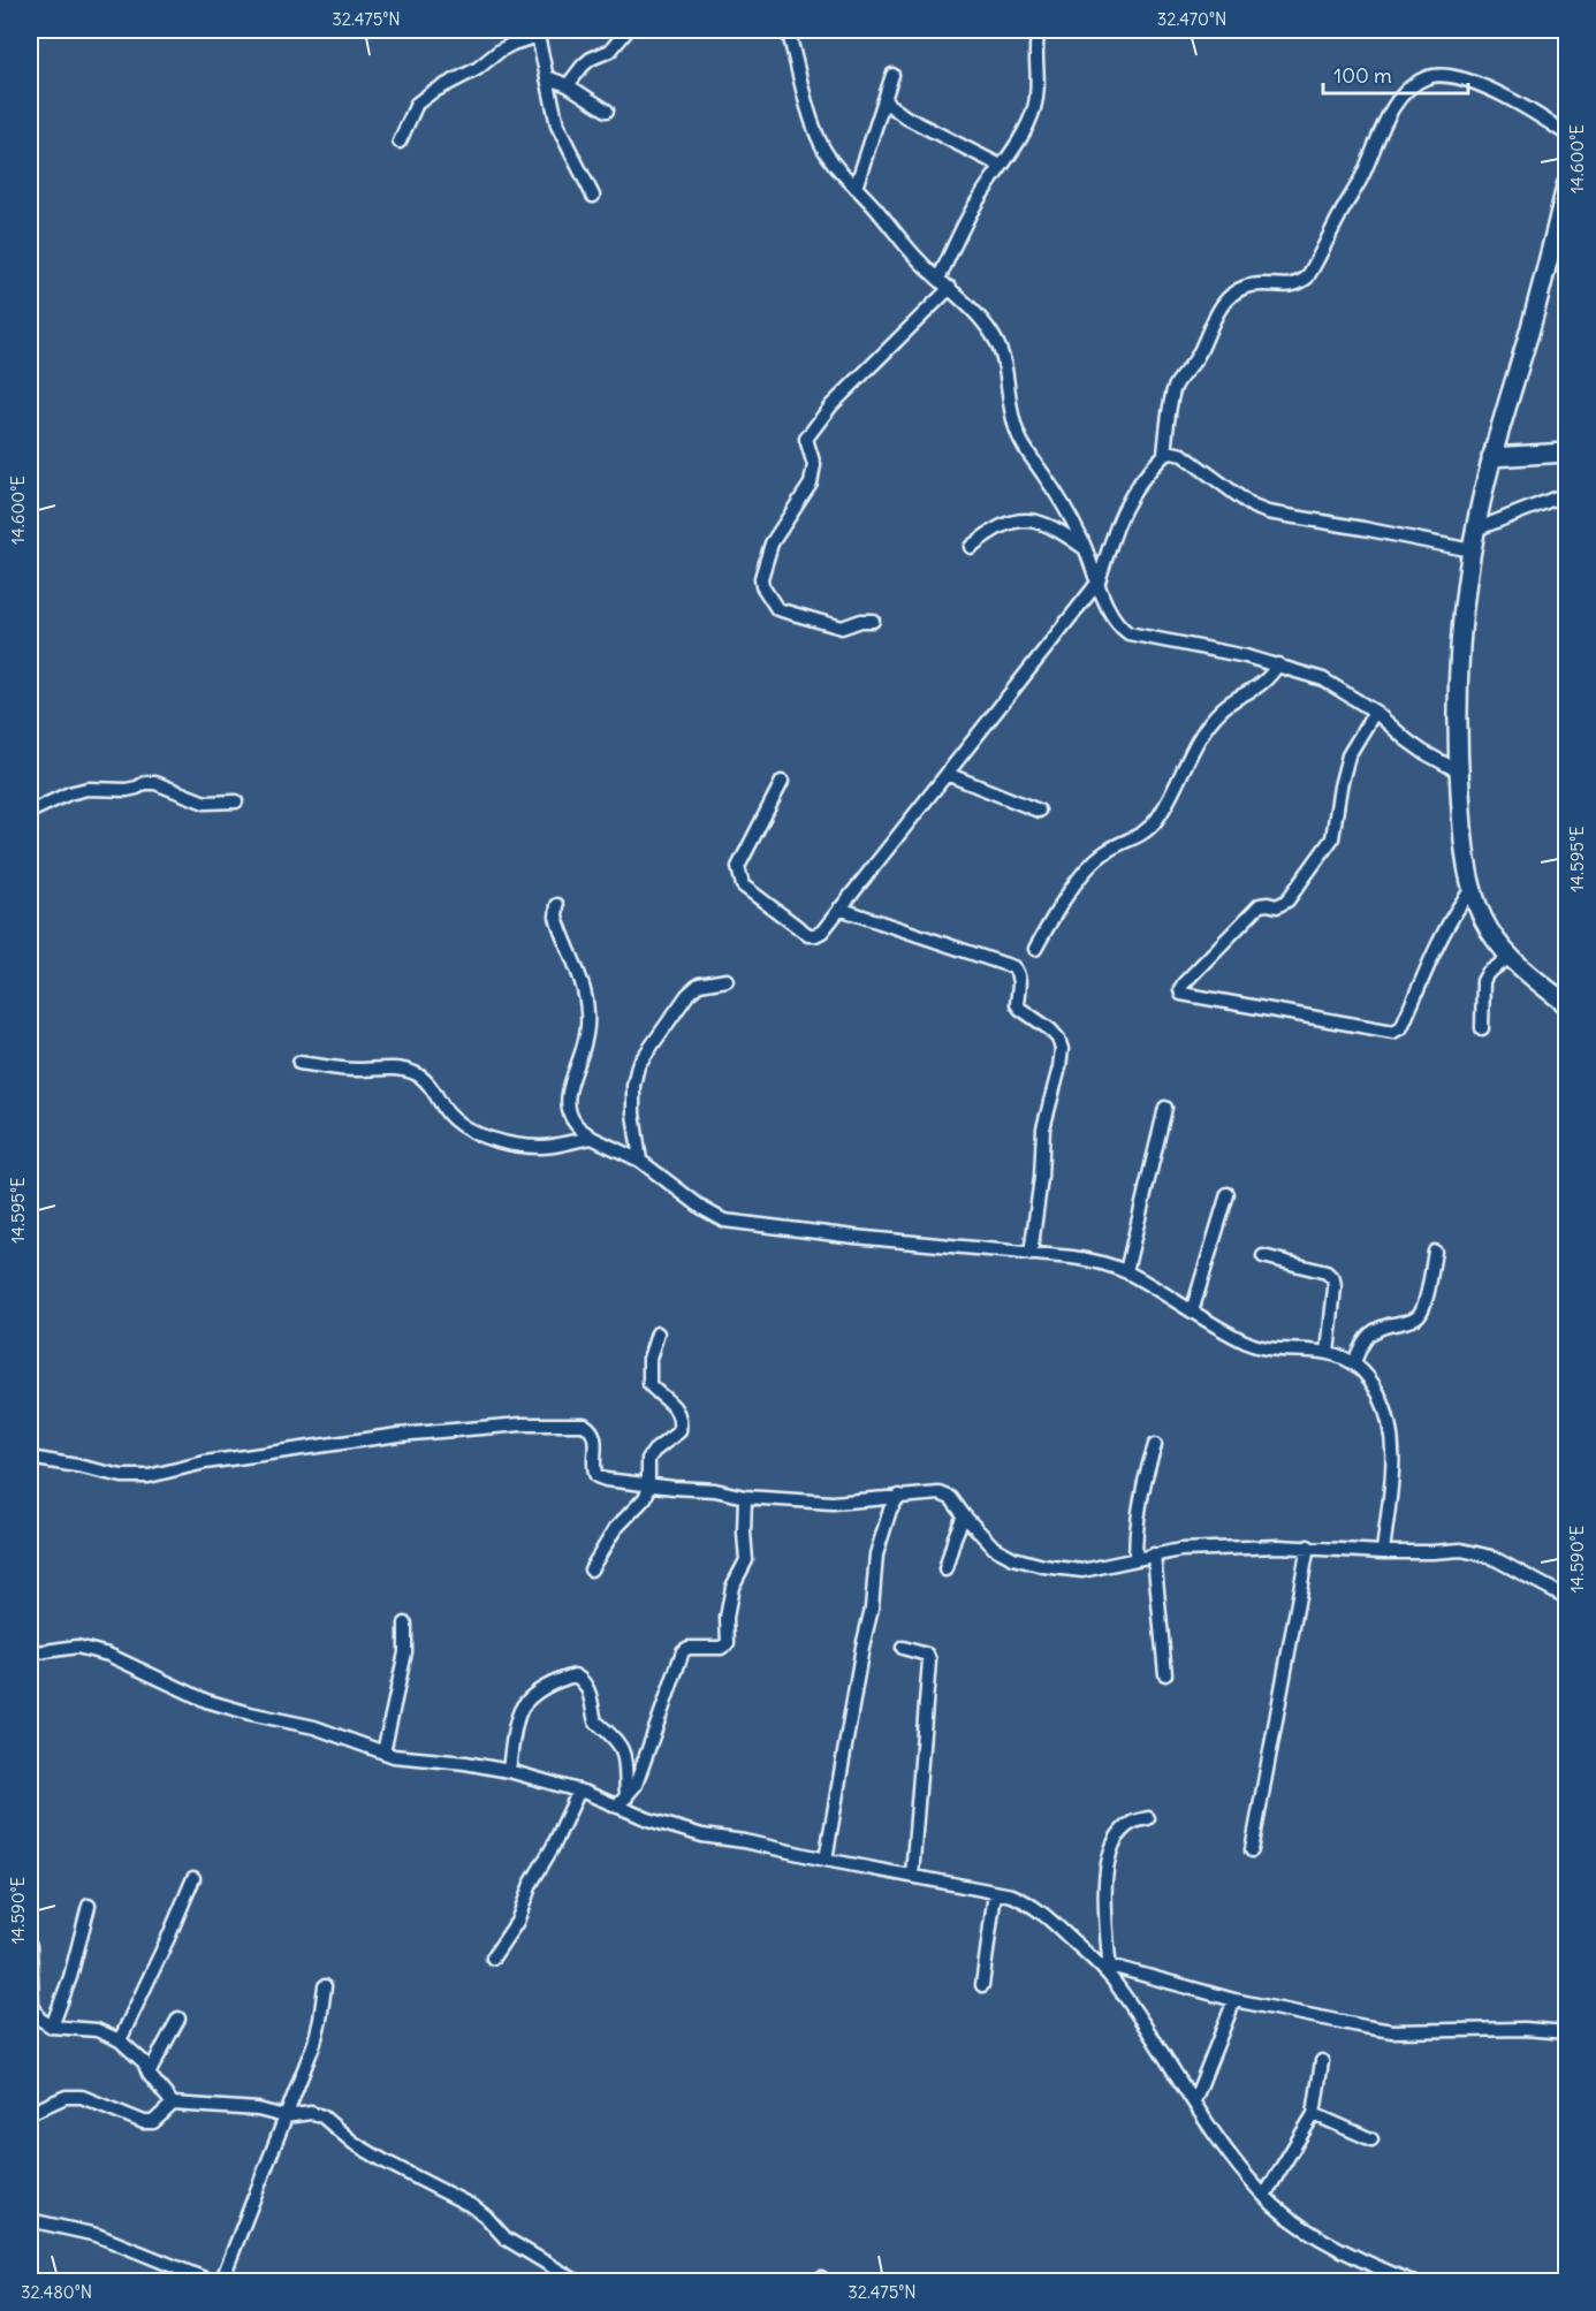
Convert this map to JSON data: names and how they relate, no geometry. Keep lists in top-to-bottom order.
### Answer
{
  "scale_bar": "100 m",
  "coordinates": [
    "32.475°N",
    "32.470°N",
    "14.600°E",
    "14.595°E",
    "14.590°E",
    "32.480°N"
  ]
}
